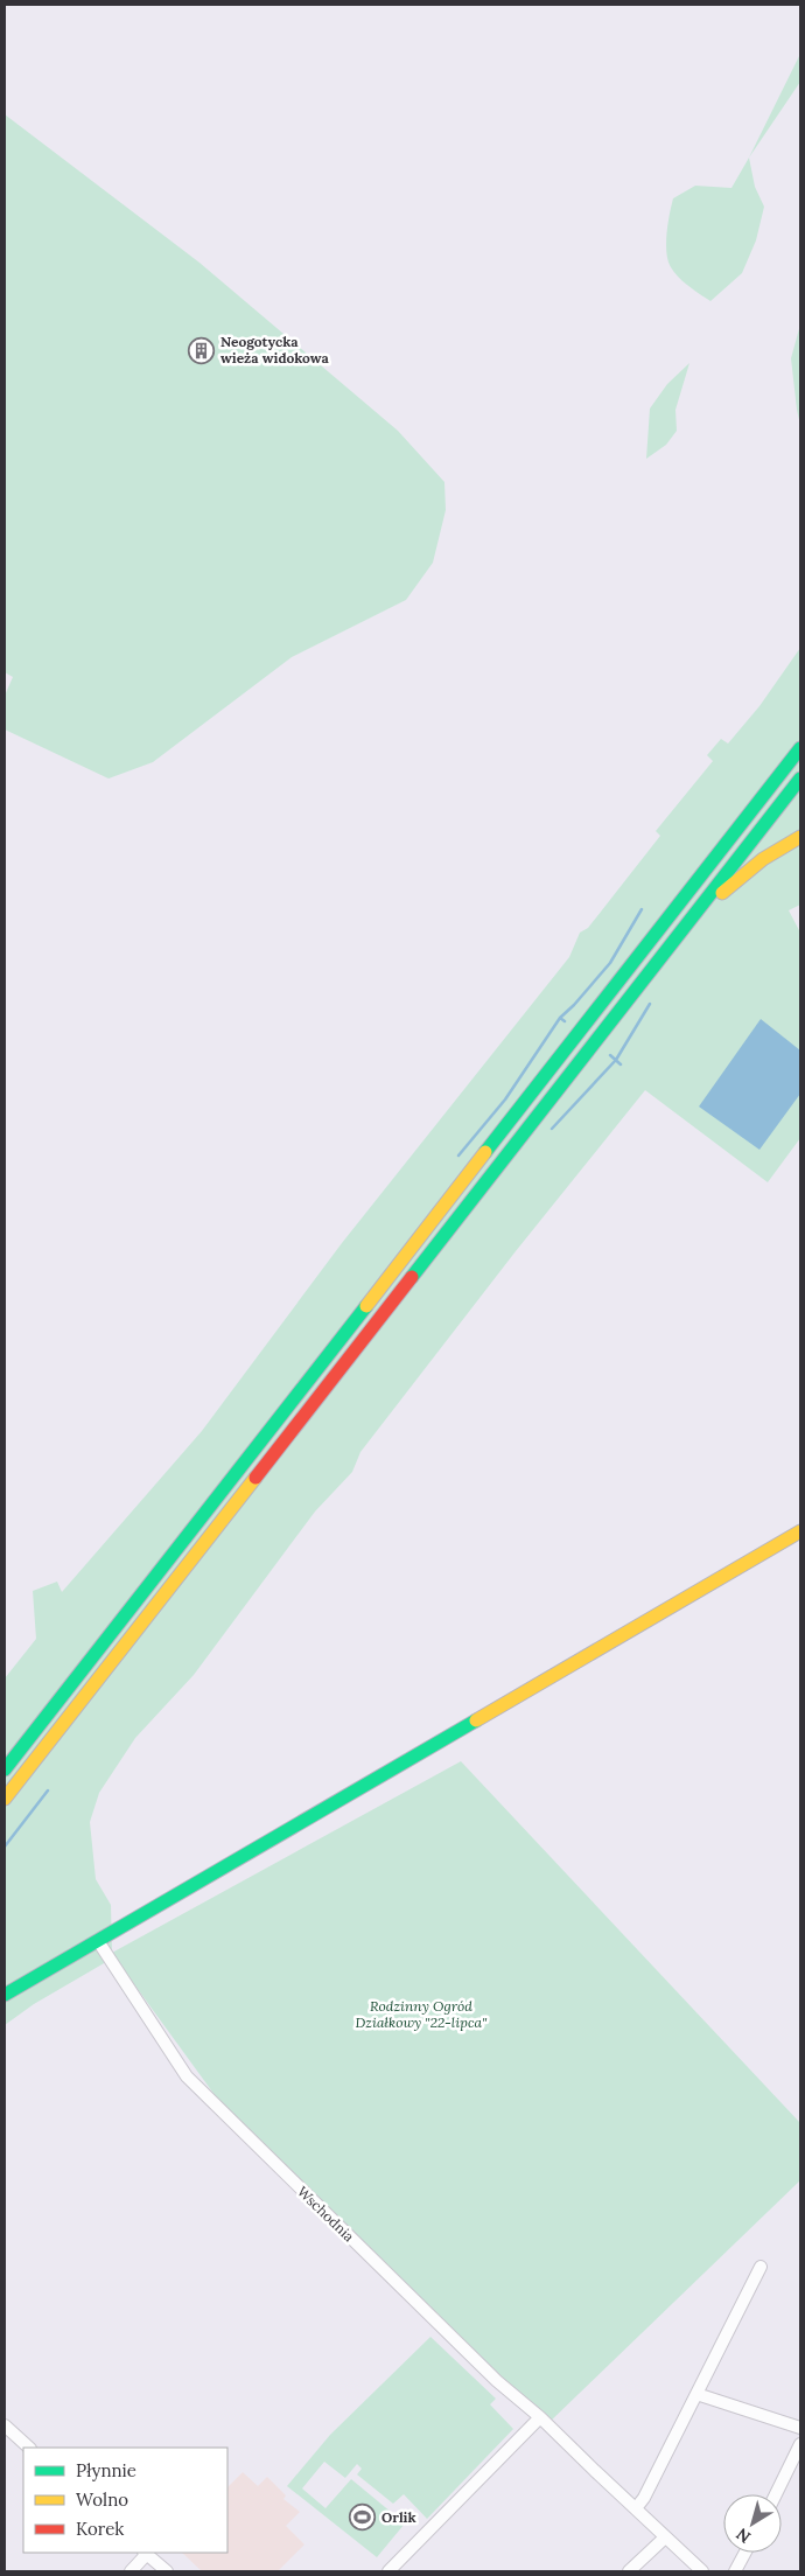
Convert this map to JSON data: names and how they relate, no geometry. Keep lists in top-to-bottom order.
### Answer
{
  "streets": {
    "street": ["Wschodnia"]
  },
  "parks": ["Rodzinny Ogród Działkowy \"22-lipca\""],
  "places": {
    "building": ["Neogotycka wieża widokowa"],
    "sports": ["Orlik"]
  },
  "legend": ["Płynnie", "Wolno", "Korek"],
  "north": "bottom left"
}
